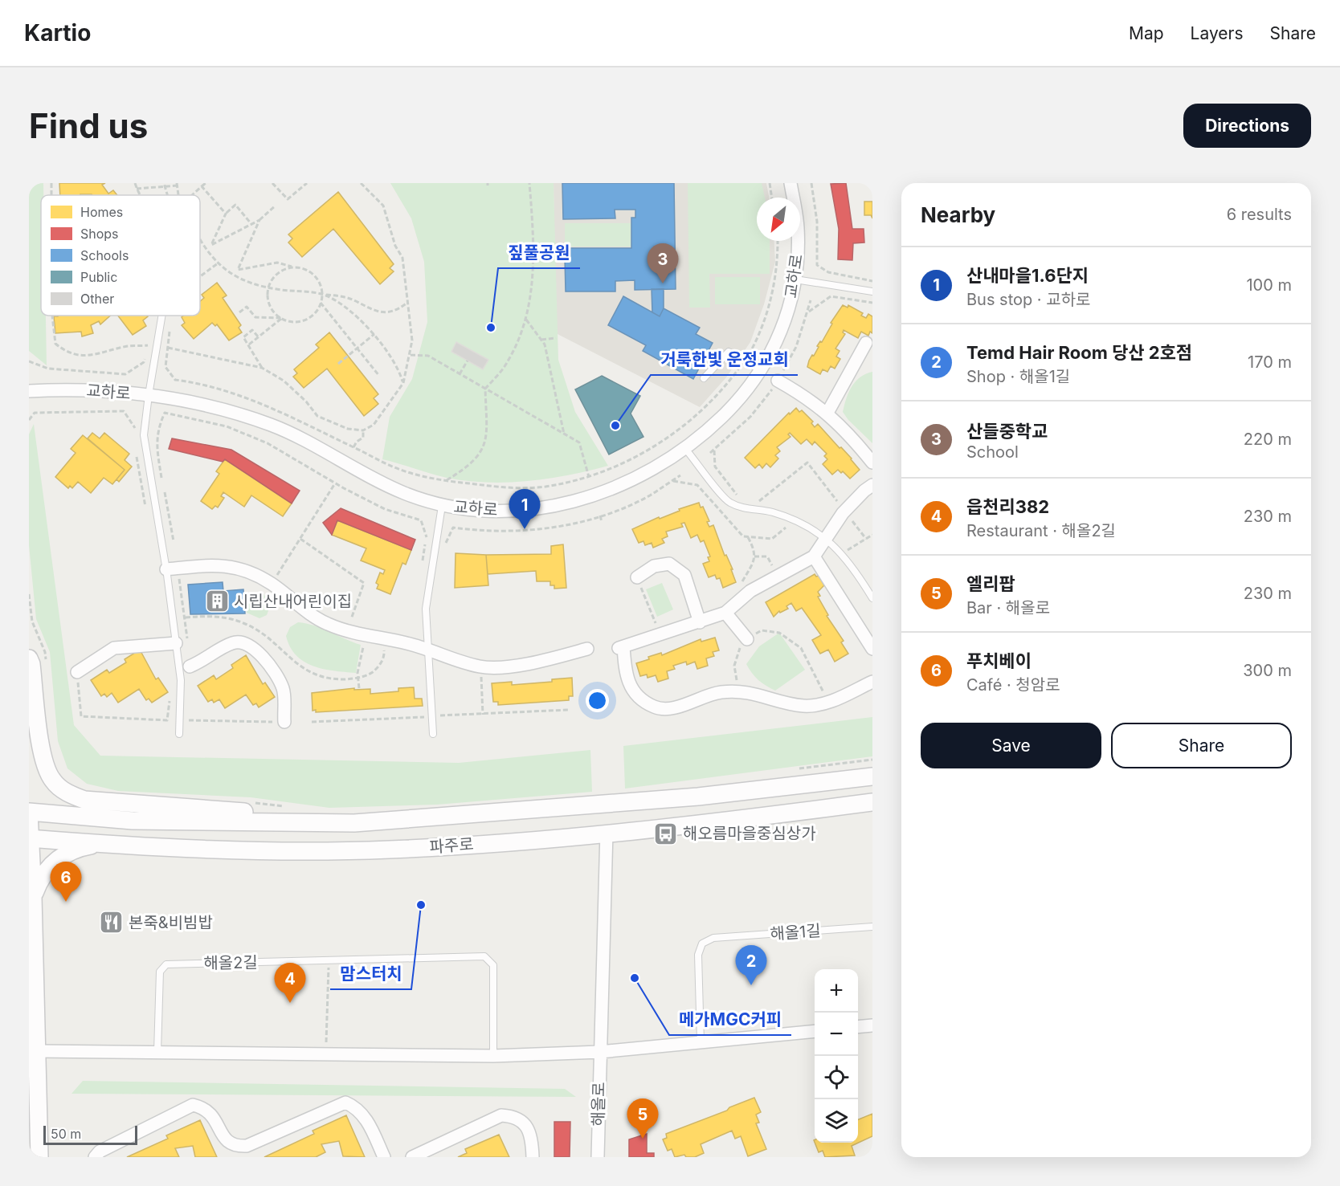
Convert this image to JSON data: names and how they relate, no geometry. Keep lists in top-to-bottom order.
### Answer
{
  "streets": {
    "main road": ["파주로"],
    "street": ["교하로", "해올로"],
    "lane": ["해올1길", "해올2길"]
  },
  "crossings": [
    ["파주로", "해올로"]
  ],
  "places": {
    "other": [
      "짚풀공원",
      "거룩한빛 운정교회",
      "맘스터치",
      "메가MGC커피"
    ],
    "building": ["시립산내어린이집"],
    "bus stop": ["해오름마을중심상가"],
    "restaurant": ["본죽&비빔밥"]
  },
  "legend": [
    "Homes",
    "Shops",
    "Schools",
    "Public",
    "Other"
  ],
  "scale_bar": "50 m",
  "north": "bottom left",
  "page": {
    "header": "Kartio",
    "nav": ["Map", "Layers", "Share"],
    "buttons": [
      "Directions",
      ["Save", "Share"]
    ],
    "title": "Find us",
    "heading": ["Nearby", "6 results"],
    "pins": [
      "3",
      "1",
      "6",
      "2",
      "4",
      "5"
    ],
    "list": [
      {
        "mark": "1",
        "name": "산내마을1.6단지",
        "note": "Bus stop · 교하로",
        "value": "100 m"
      },
      {
        "mark": "2",
        "name": "Temd Hair Room 당산 2호점",
        "note": "Shop · 해올1길",
        "value": "170 m"
      },
      {
        "mark": "3",
        "name": "산들중학교",
        "note": "School",
        "value": "220 m"
      },
      {
        "mark": "4",
        "name": "읍천리382",
        "note": "Restaurant · 해올2길",
        "value": "230 m"
      },
      {
        "mark": "5",
        "name": "엘리팝",
        "note": "Bar · 해올로",
        "value": "230 m"
      },
      {
        "mark": "6",
        "name": "푸치베이",
        "note": "Café · 청암로",
        "value": "300 m"
      }
    ],
    "map_buttons": ["+", "−"],
    "scale": "50 m"
  }
}
